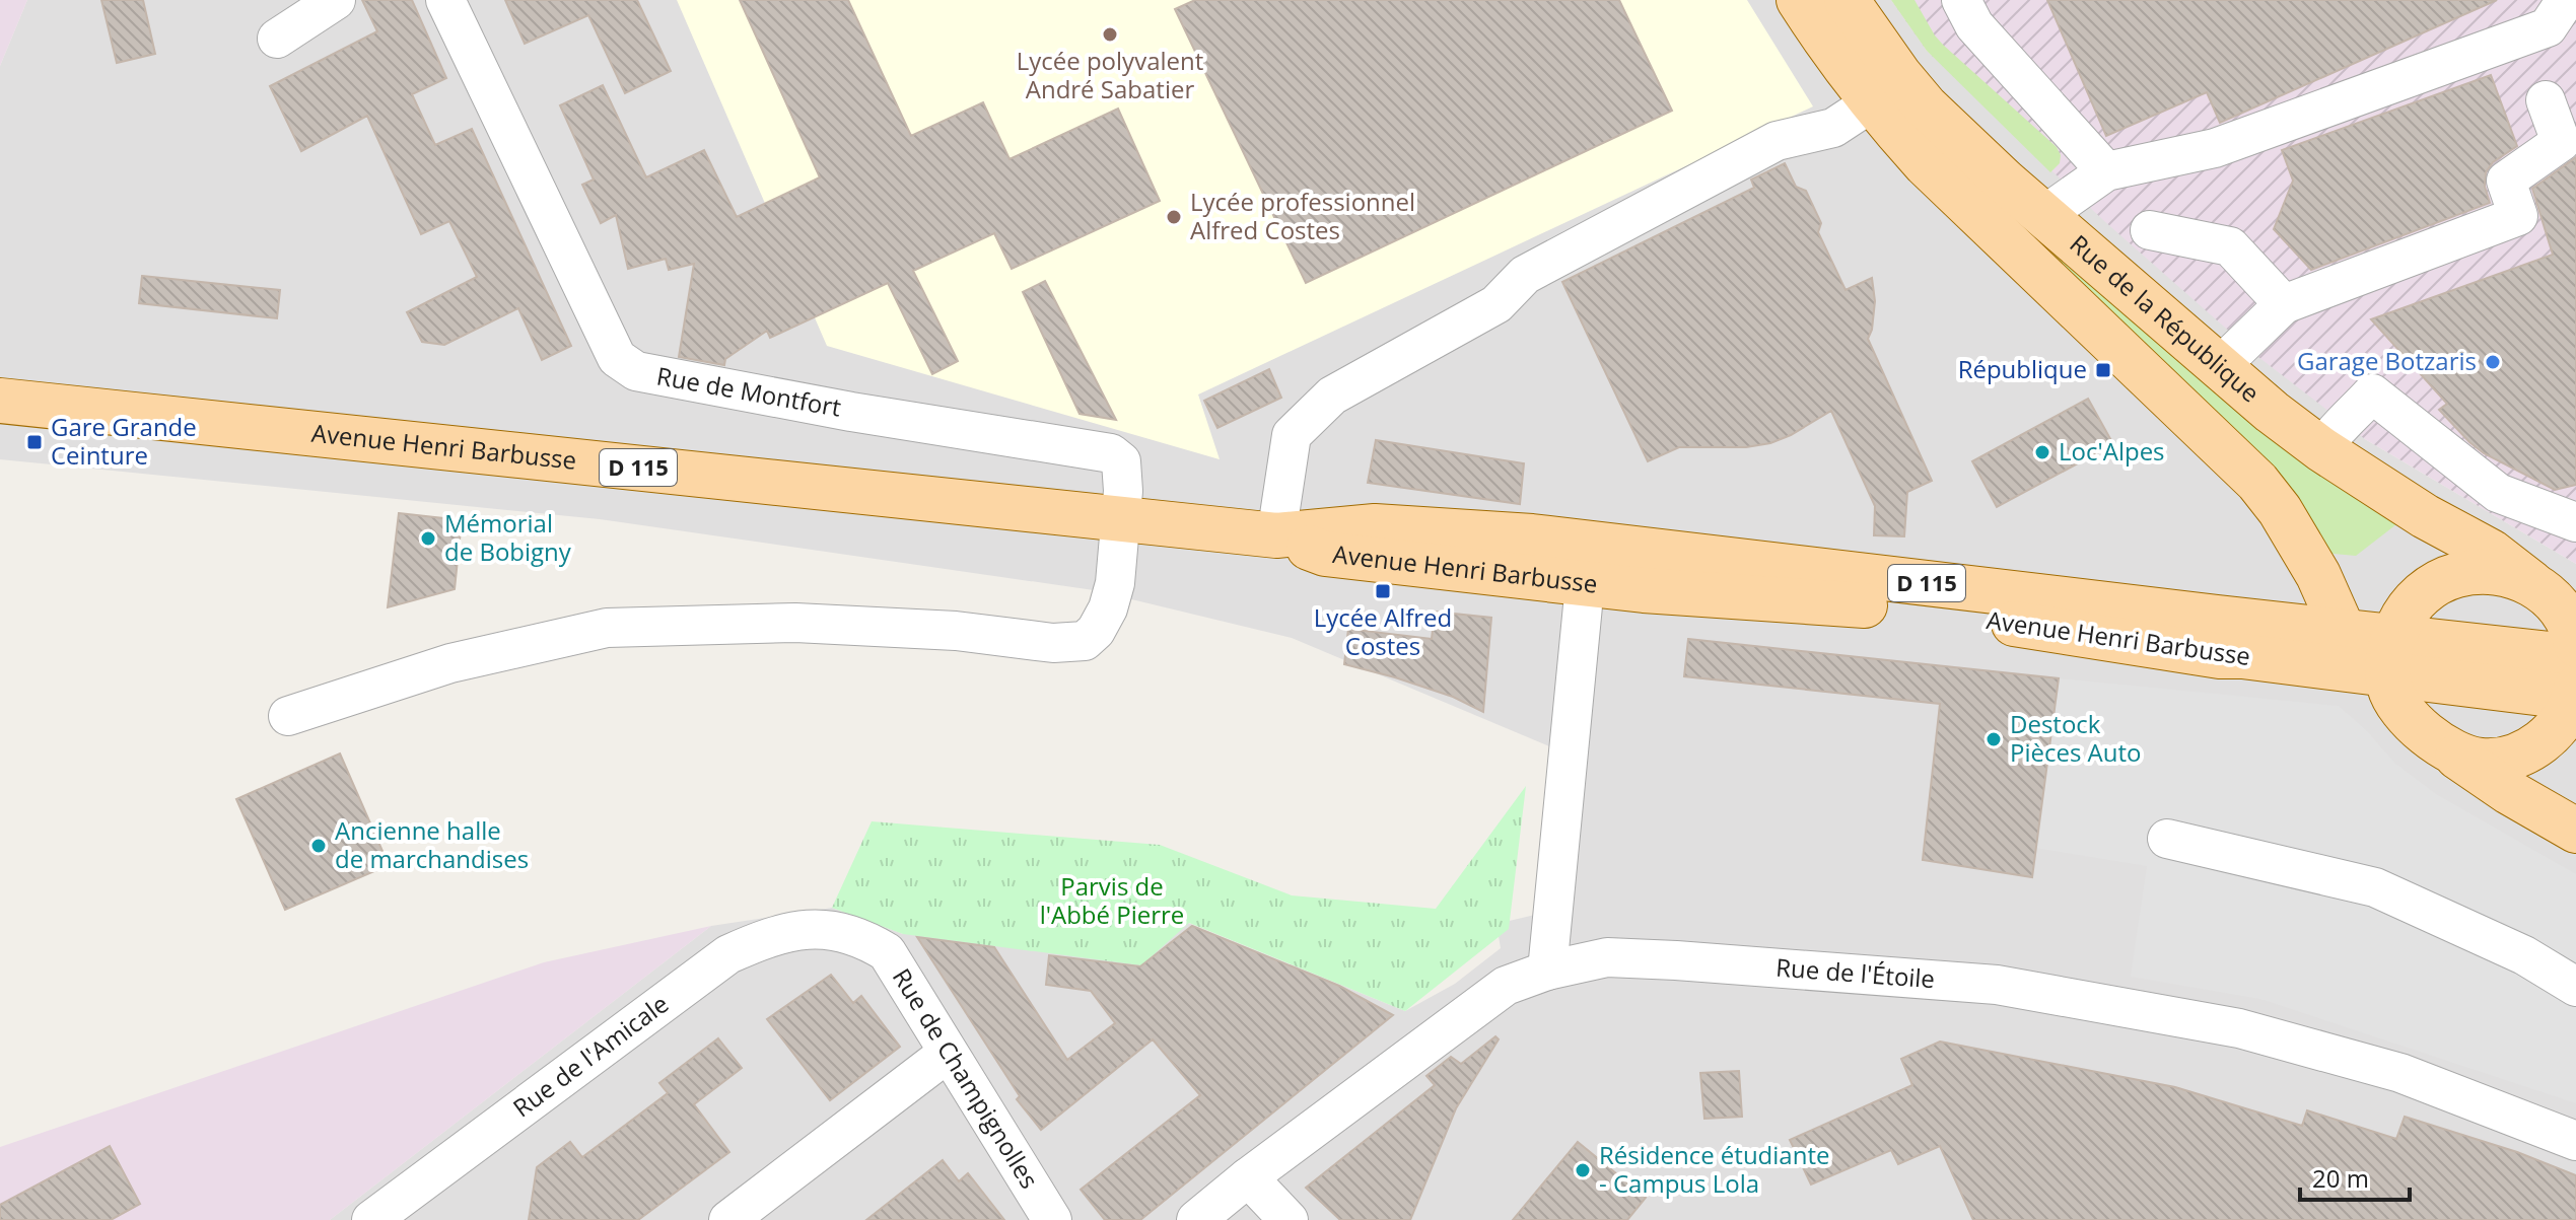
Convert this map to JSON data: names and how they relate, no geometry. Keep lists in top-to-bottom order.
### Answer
{
  "streets": {
    "main road": ["Rue de la République", "Avenue Henri Barbusse", "D 115"],
    "street": [
      "Rue de Montfort",
      "Rue de l'Étoile",
      "Rue de l'Amicale",
      "Rue de Champignolles"
    ]
  },
  "crossings": [
    ["Rue de la République", "Avenue Henri Barbusse"],
    ["Rue de Montfort", "Avenue Henri Barbusse"],
    ["Rue de l'Amicale", "Rue de Champignolles"]
  ],
  "parks": ["Parvis de l'Abbé Pierre"],
  "places": {
    "other": [
      "Lycée polyvalent André Sabatier",
      "Lycée professionnel Alfred Costes",
      "Garage Botzaris",
      "Loc'Alpes",
      "Mémorial de Bobigny",
      "Destock Pièces Auto",
      "Ancienne halle de marchandises",
      "Résidence étudiante - Campus Lola"
    ],
    "transit": ["République", "Gare Grande Ceinture", "Lycée Alfred Costes"]
  },
  "scale_bar": "20 m"
}
